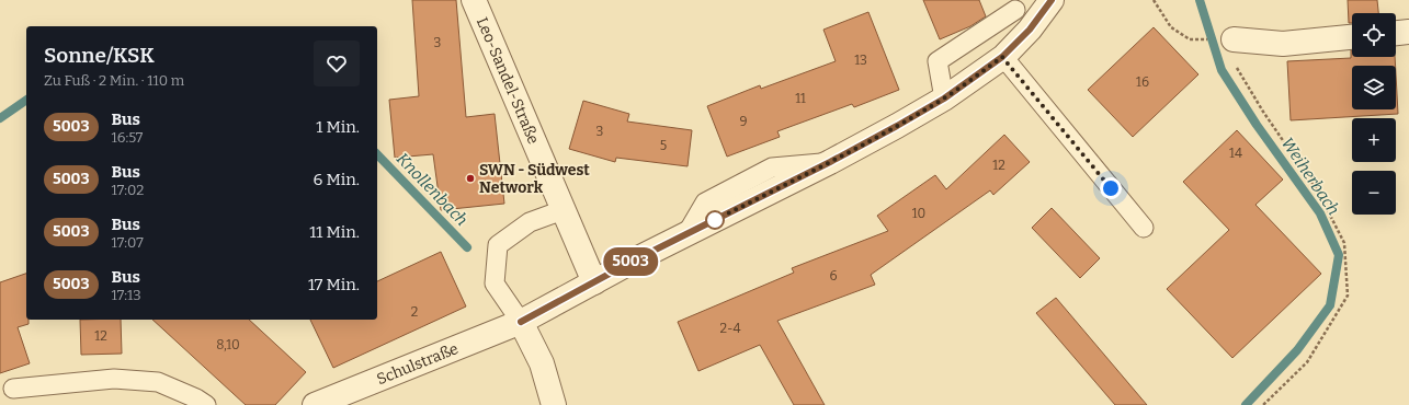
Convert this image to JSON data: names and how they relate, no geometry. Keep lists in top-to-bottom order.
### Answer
{
  "streets": {
    "street": ["Leo-Sandel-Straße", "Schulstraße"]
  },
  "crossings": [
    ["Leo-Sandel-Straße", "Schulstraße"]
  ],
  "water": ["Weiherbach", "Knollenbach"],
  "places": ["SWN - Südwest Network"],
  "lines": ["bus line 5003"],
  "house_numbers": [
    "3",
    "13",
    "16",
    "11",
    "9",
    "3",
    "5",
    "14",
    "12",
    "10",
    "6",
    "2",
    "2-4",
    "12",
    "8,10"
  ],
  "page": {
    "on_map": "5003",
    "map_buttons": ["+", "−"],
    "heading": ["Sonne/KSK", "Zu Fuß · 2 Min. · 110 m"],
    "list": [
      {
        "mark": "5003",
        "name": "Bus",
        "note": "16:57",
        "value": "1 Min."
      },
      {
        "mark": "5003",
        "name": "Bus",
        "note": "17:02",
        "value": "6 Min."
      },
      {
        "mark": "5003",
        "name": "Bus",
        "note": "17:07",
        "value": "11 Min."
      },
      {
        "mark": "5003",
        "name": "Bus",
        "note": "17:13",
        "value": "17 Min."
      }
    ]
  }
}
